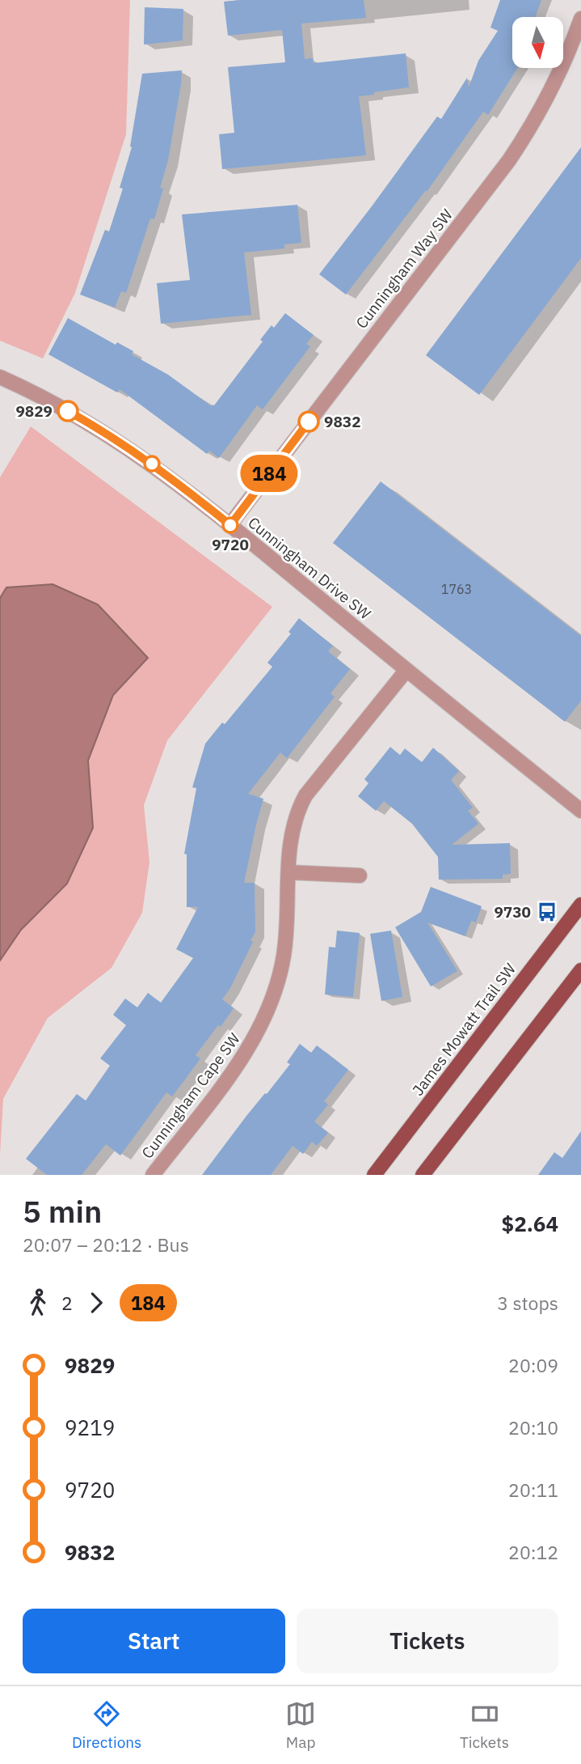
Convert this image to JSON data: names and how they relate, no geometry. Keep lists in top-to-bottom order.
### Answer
{
  "streets": {
    "main road": ["James Mowatt Trail SW"],
    "street": ["Cunningham Way SW", "Cunningham Drive SW", "Cunningham Cape SW"]
  },
  "crossings": [
    ["Cunningham Way SW", "Cunningham Drive SW"],
    ["Cunningham Drive SW", "Cunningham Cape SW"]
  ],
  "places": {
    "other": ["9829", "9832", "9720"],
    "bus stop": ["9730"]
  },
  "lines": ["bus line 184"],
  "house_numbers": ["1763"],
  "north": "bottom",
  "page": {
    "on_map": "184",
    "heading": ["5 min", "20:07 – 20:12 · Bus", "$2.64"],
    "legs": ["2", "184", "3 stops"],
    "list": [
      {
        "name": "9829",
        "value": "20:09"
      },
      {
        "name": "9219",
        "value": "20:10"
      },
      {
        "name": "9720",
        "value": "20:11"
      },
      {
        "name": "9832",
        "value": "20:12"
      }
    ],
    "buttons": ["Start", "Tickets"],
    "tabs": ["Directions", "Map", "Tickets"]
  }
}
